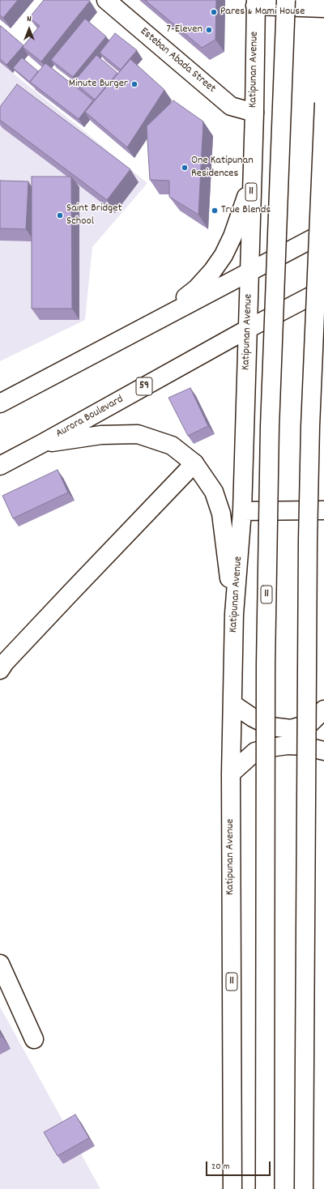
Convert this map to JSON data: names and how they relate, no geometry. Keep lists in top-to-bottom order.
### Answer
{
  "streets": {
    "main road": [
      "Esteban Abada Street",
      "Katipunan Avenue",
      "11",
      "59",
      "Aurora Boulevard"
    ]
  },
  "crossings": [
    ["Esteban Abada Street", "Katipunan Avenue"],
    ["Katipunan Avenue", "59"],
    ["Katipunan Avenue", "Aurora Boulevard"],
    ["59", "Aurora Boulevard"]
  ],
  "places": [
    "Pares & Mami House",
    "7-Eleven",
    "Minute Burger",
    "One Katipunan Residences",
    "True Blends",
    "Saint Bridget School"
  ],
  "scale_bar": "20 m",
  "north": "top"
}
